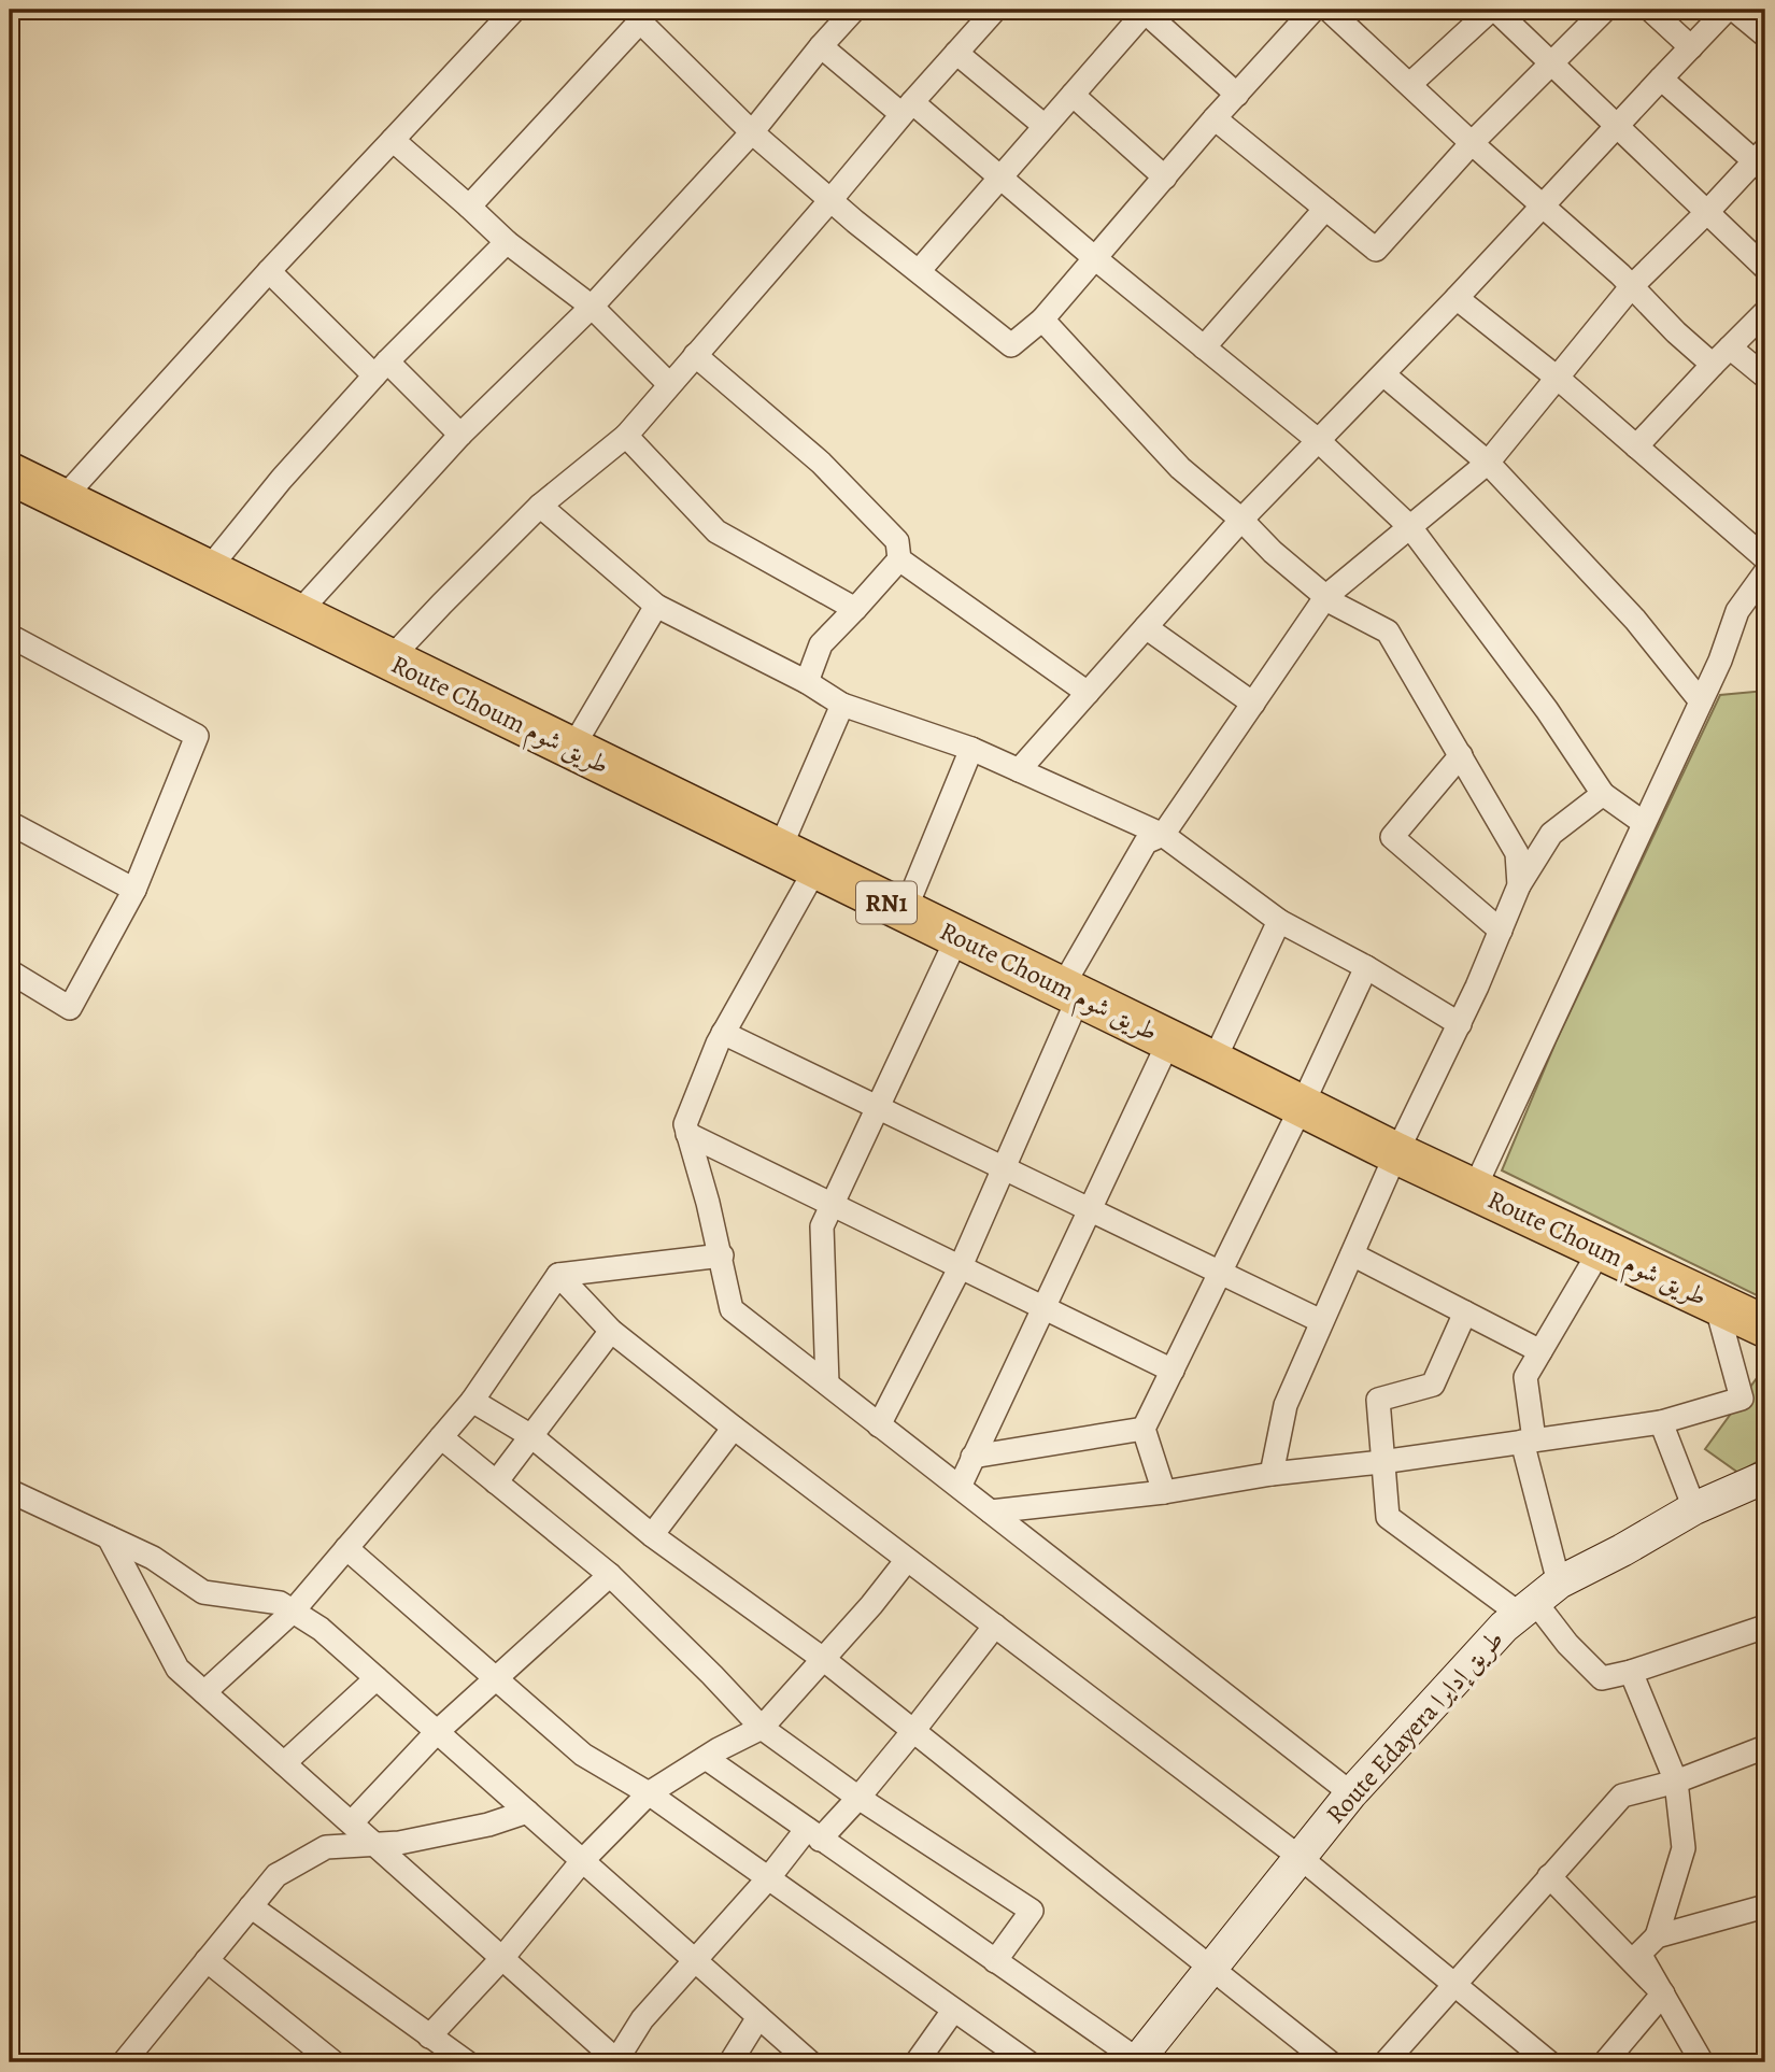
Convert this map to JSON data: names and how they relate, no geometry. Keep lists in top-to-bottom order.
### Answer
{
  "streets": {
    "highway": ["Route Choum طريق شوم", "RN1"],
    "street": ["Route Edayera طريق إدايرا"]
  }
}
